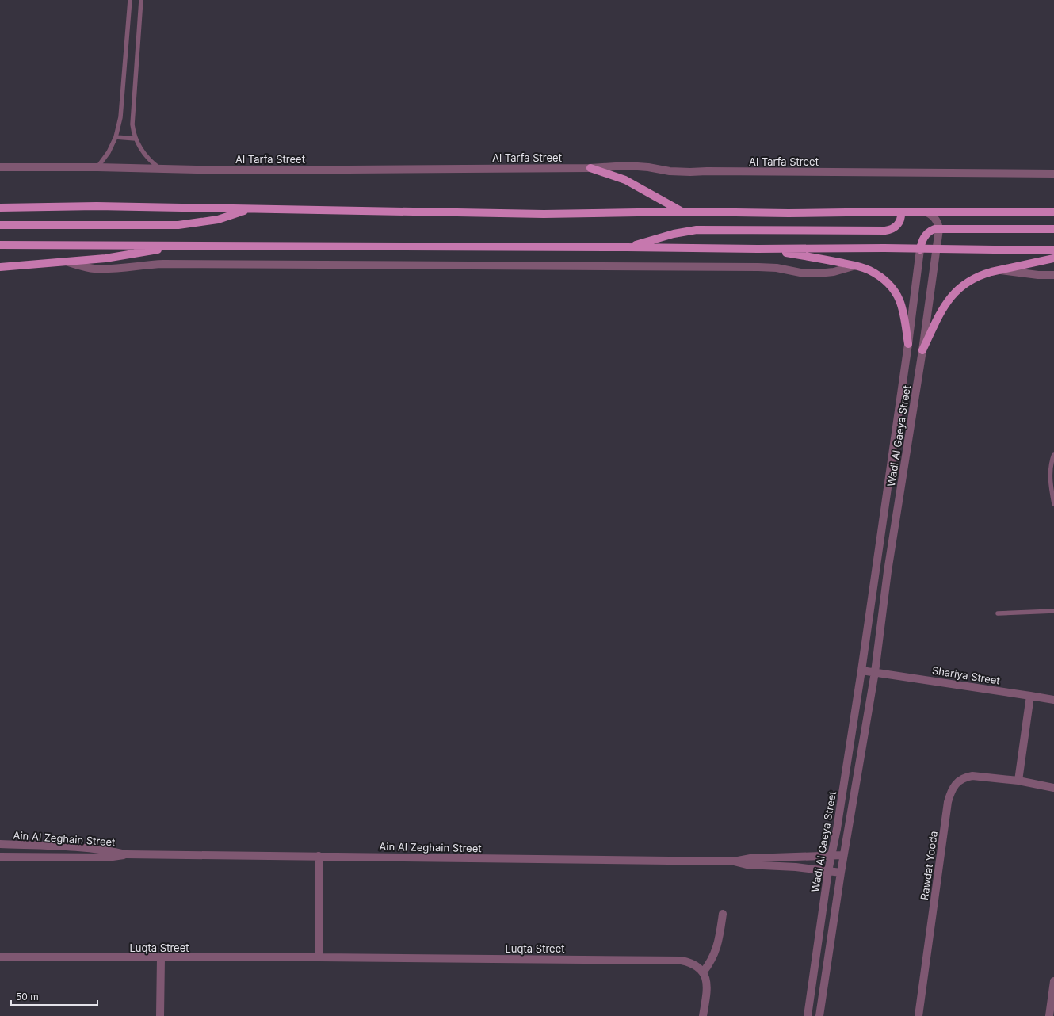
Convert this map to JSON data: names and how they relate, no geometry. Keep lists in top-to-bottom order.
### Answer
{
  "streets": {
    "street": [
      "Al Tarfa Street",
      "Wadi Al Gaeya Street",
      "Shariya Street",
      "Ain Al Zeghain Street",
      "Rawdat Yooda",
      "Luqta Street"
    ]
  },
  "crossings": [
    ["Wadi Al Gaeya Street", "Shariya Street"],
    ["Wadi Al Gaeya Street", "Ain Al Zeghain Street"]
  ],
  "scale_bar": "50 m"
}
